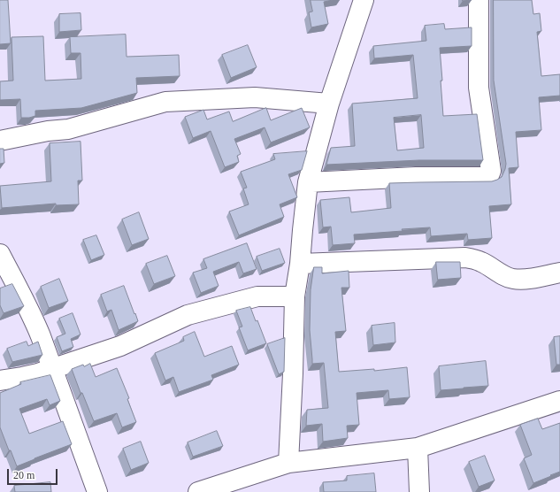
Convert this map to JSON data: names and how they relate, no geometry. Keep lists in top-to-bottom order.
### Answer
{
  "scale_bar": "20 m"
}
